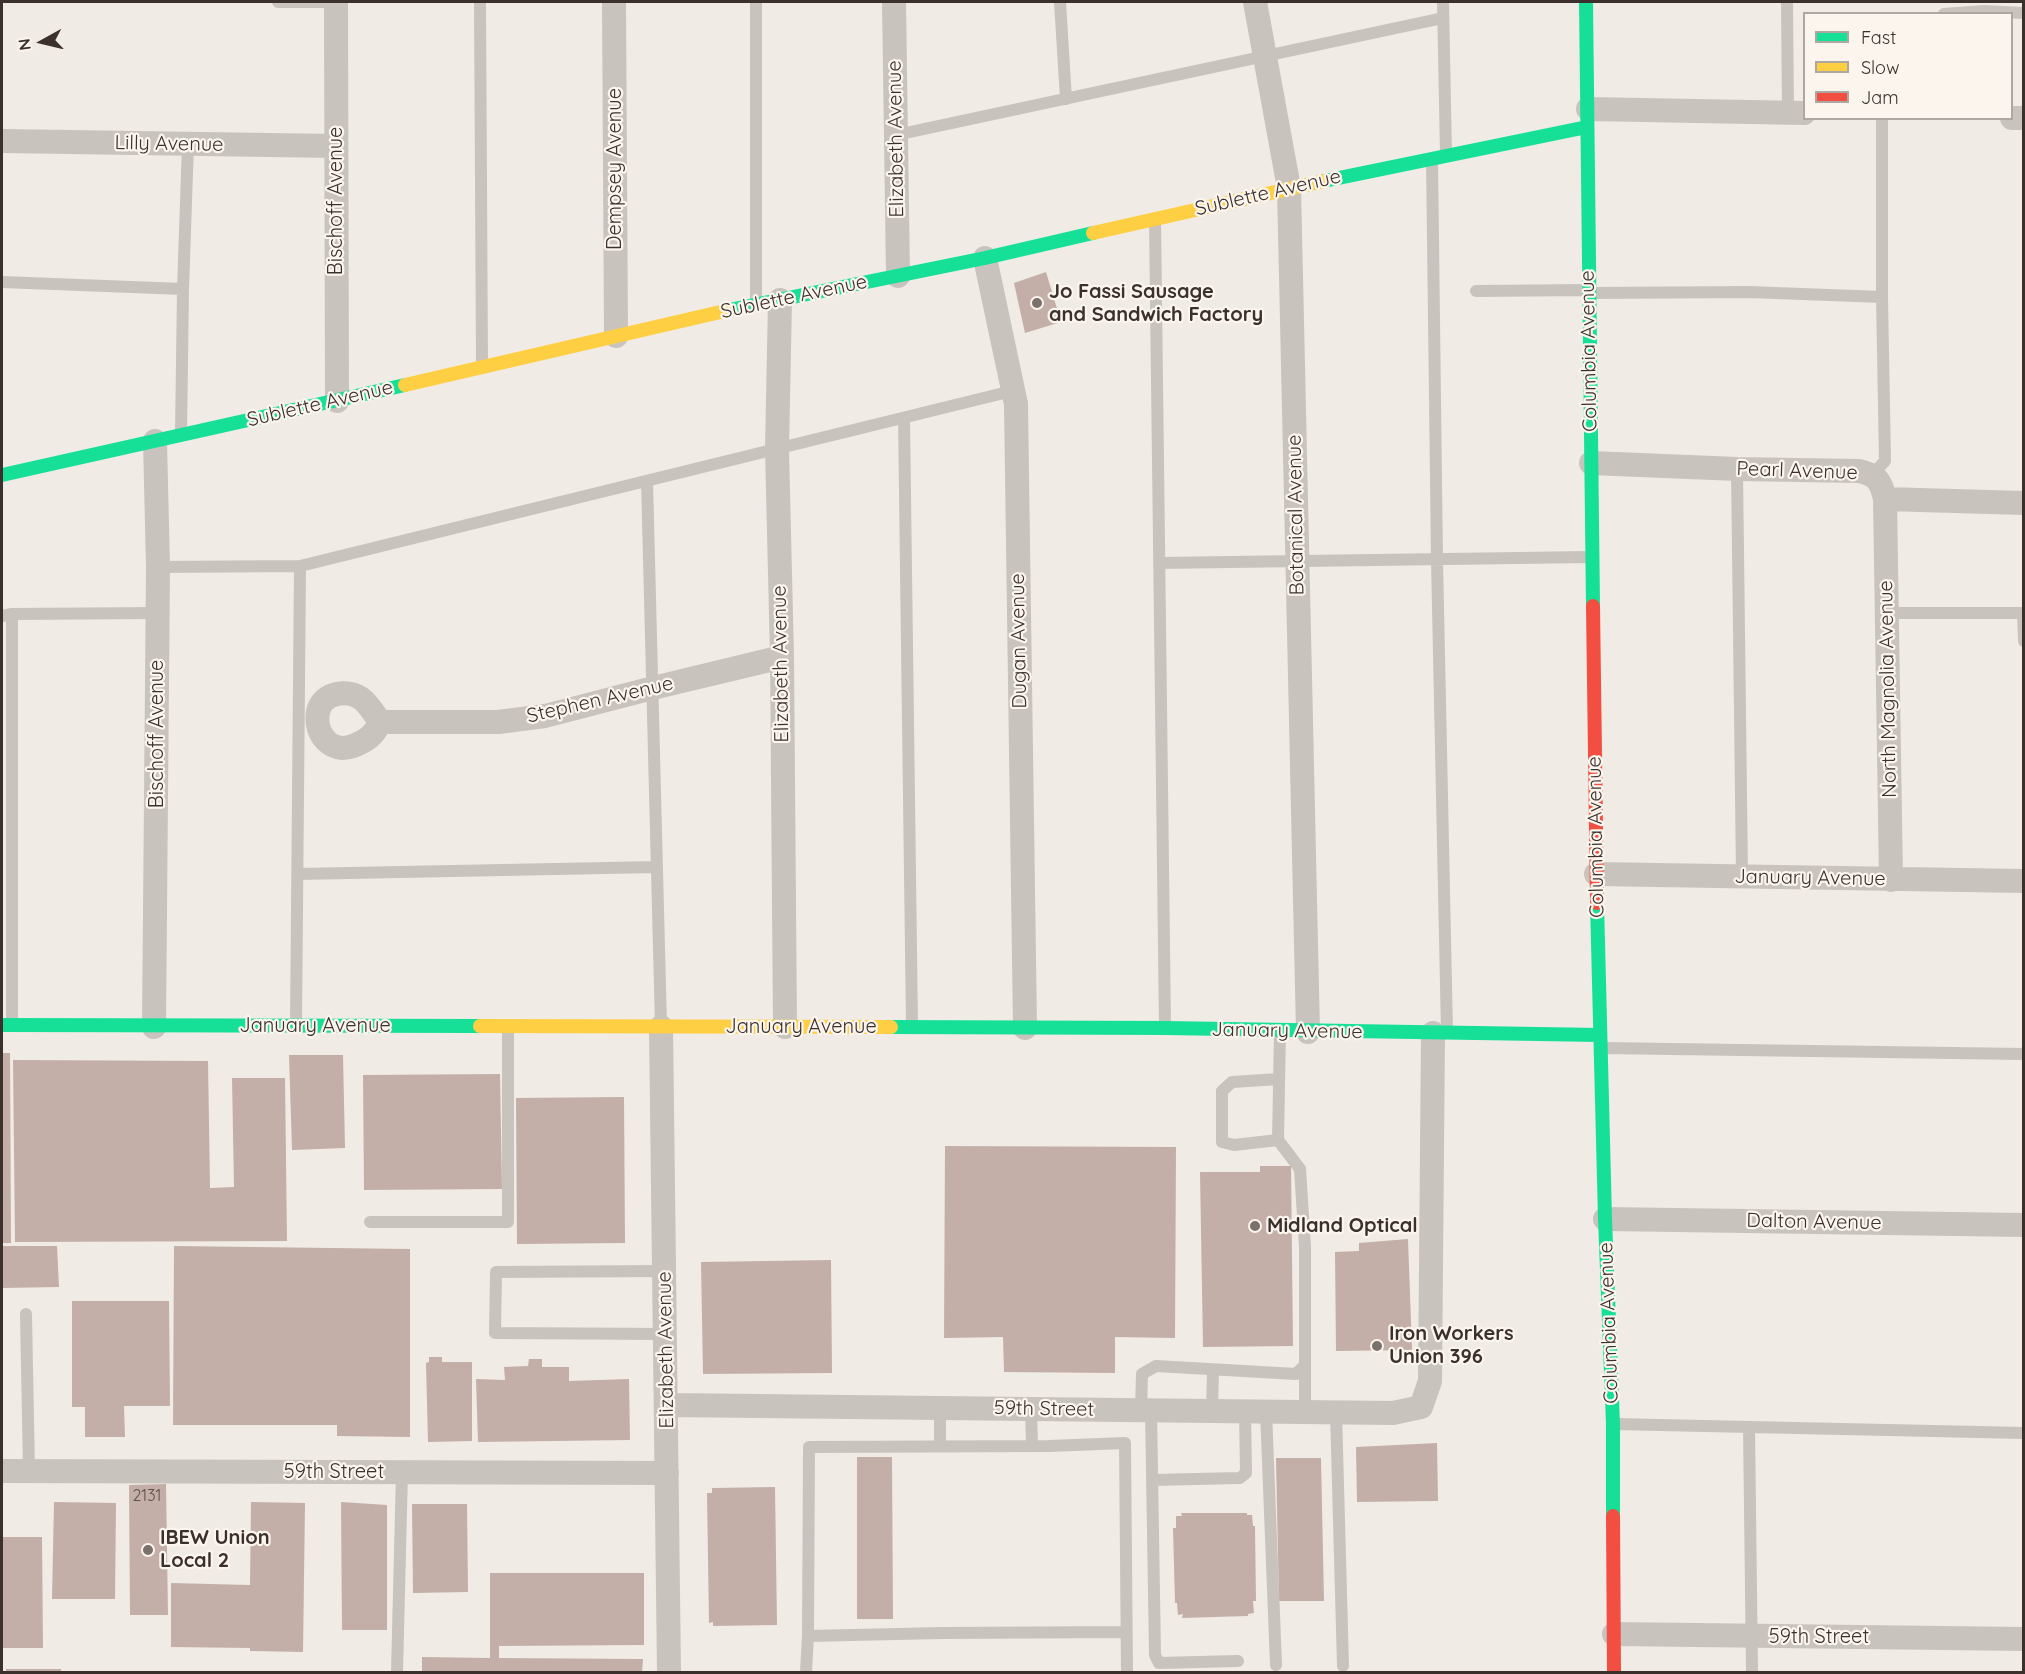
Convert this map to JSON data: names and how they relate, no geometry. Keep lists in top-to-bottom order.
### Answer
{
  "streets": {
    "street": [
      "Elizabeth Avenue",
      "Lilly Avenue",
      "Dempsey Avenue",
      "Sublette Avenue",
      "Bischoff Avenue",
      "Columbia Avenue",
      "Pearl Avenue",
      "Botanical Avenue",
      "Dugan Avenue",
      "North Magnolia Avenue",
      "Stephen Avenue",
      "January Avenue",
      "Dalton Avenue",
      "59th Street"
    ]
  },
  "crossings": [
    ["Elizabeth Avenue", "Sublette Avenue"],
    ["Elizabeth Avenue", "Stephen Avenue"],
    ["Elizabeth Avenue", "January Avenue"],
    ["Elizabeth Avenue", "59th Street"],
    ["Lilly Avenue", "Bischoff Avenue"],
    ["Dempsey Avenue", "Sublette Avenue"],
    ["Sublette Avenue", "Bischoff Avenue"],
    ["Sublette Avenue", "Columbia Avenue"],
    ["Sublette Avenue", "Botanical Avenue"],
    ["Sublette Avenue", "Dugan Avenue"],
    ["Bischoff Avenue", "January Avenue"],
    ["Columbia Avenue", "Pearl Avenue"],
    ["Columbia Avenue", "January Avenue"],
    ["Columbia Avenue", "Dalton Avenue"],
    ["Columbia Avenue", "59th Street"],
    ["Pearl Avenue", "North Magnolia Avenue"],
    ["Botanical Avenue", "January Avenue"],
    ["Dugan Avenue", "January Avenue"],
    ["North Magnolia Avenue", "January Avenue"],
    ["January Avenue", "59th Street"]
  ],
  "places": [
    "Jo Fassi Sausage and Sandwich Factory",
    "Midland Optical",
    "Iron Workers Union 396",
    "IBEW Union Local 2"
  ],
  "house_numbers": ["2131"],
  "legend": ["Fast", "Slow", "Jam"],
  "north": "left"
}
